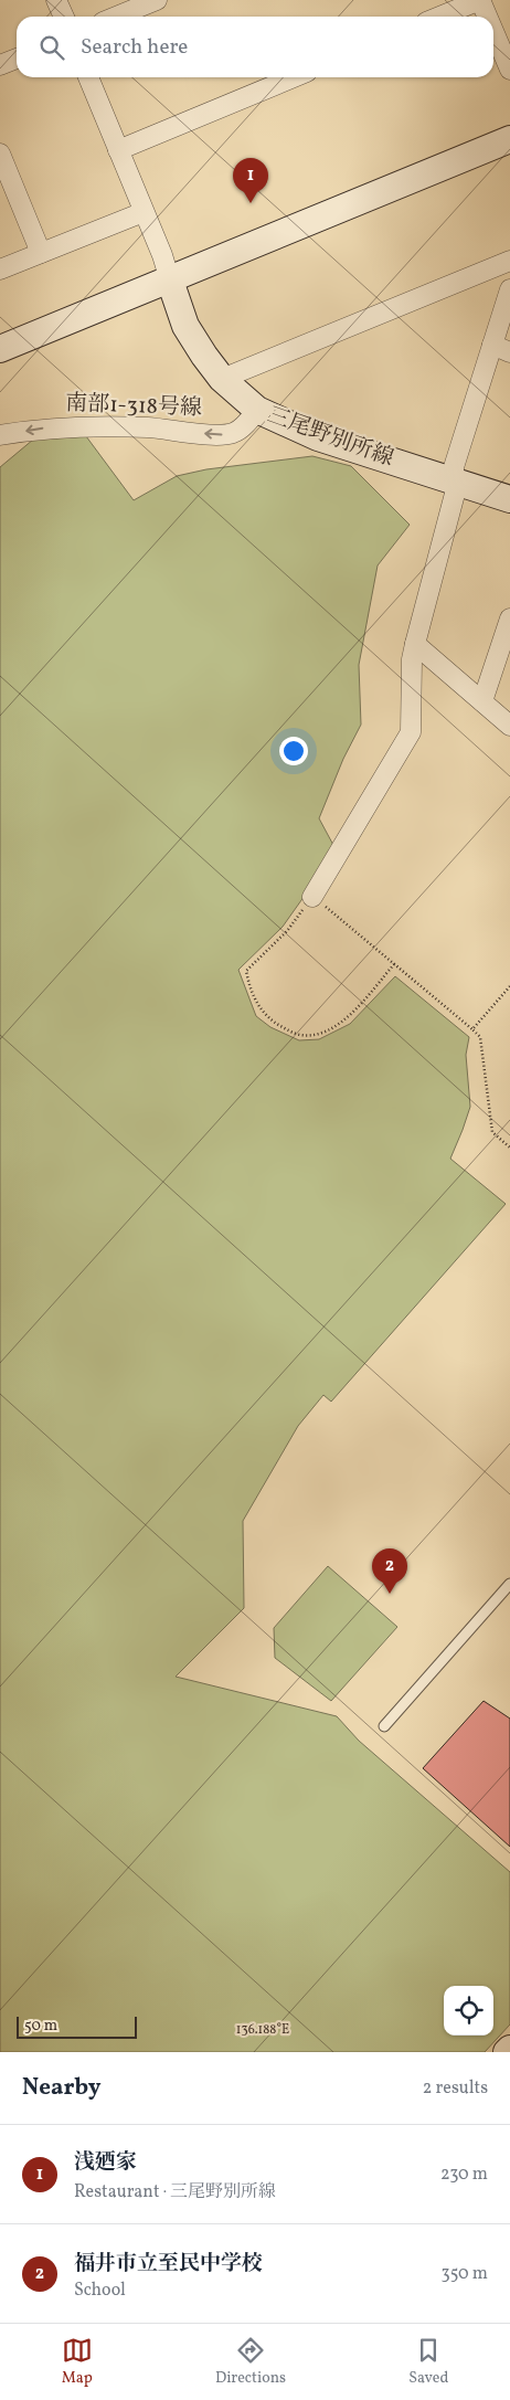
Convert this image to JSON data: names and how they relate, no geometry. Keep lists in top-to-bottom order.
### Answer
{
  "streets": {
    "main road": ["三尾野別所線"],
    "street": ["南部1-318号線"]
  },
  "crossings": [
    ["南部1-318号線", "三尾野別所線"]
  ],
  "one_way": ["南部1-318号線"],
  "scale_bar": "50 m",
  "page": {
    "search": "Search here",
    "pins": ["1", "2"],
    "scale": "50 m",
    "heading": ["Nearby", "2 results"],
    "list": [
      {
        "mark": "1",
        "name": "浅廼家",
        "note": "Restaurant · 三尾野別所線",
        "value": "230 m"
      },
      {
        "mark": "2",
        "name": "福井市立至民中学校",
        "note": "School",
        "value": "350 m"
      }
    ],
    "nav": ["Map", "Directions", "Saved"]
  },
  "coordinates": ["136.188°E"]
}
